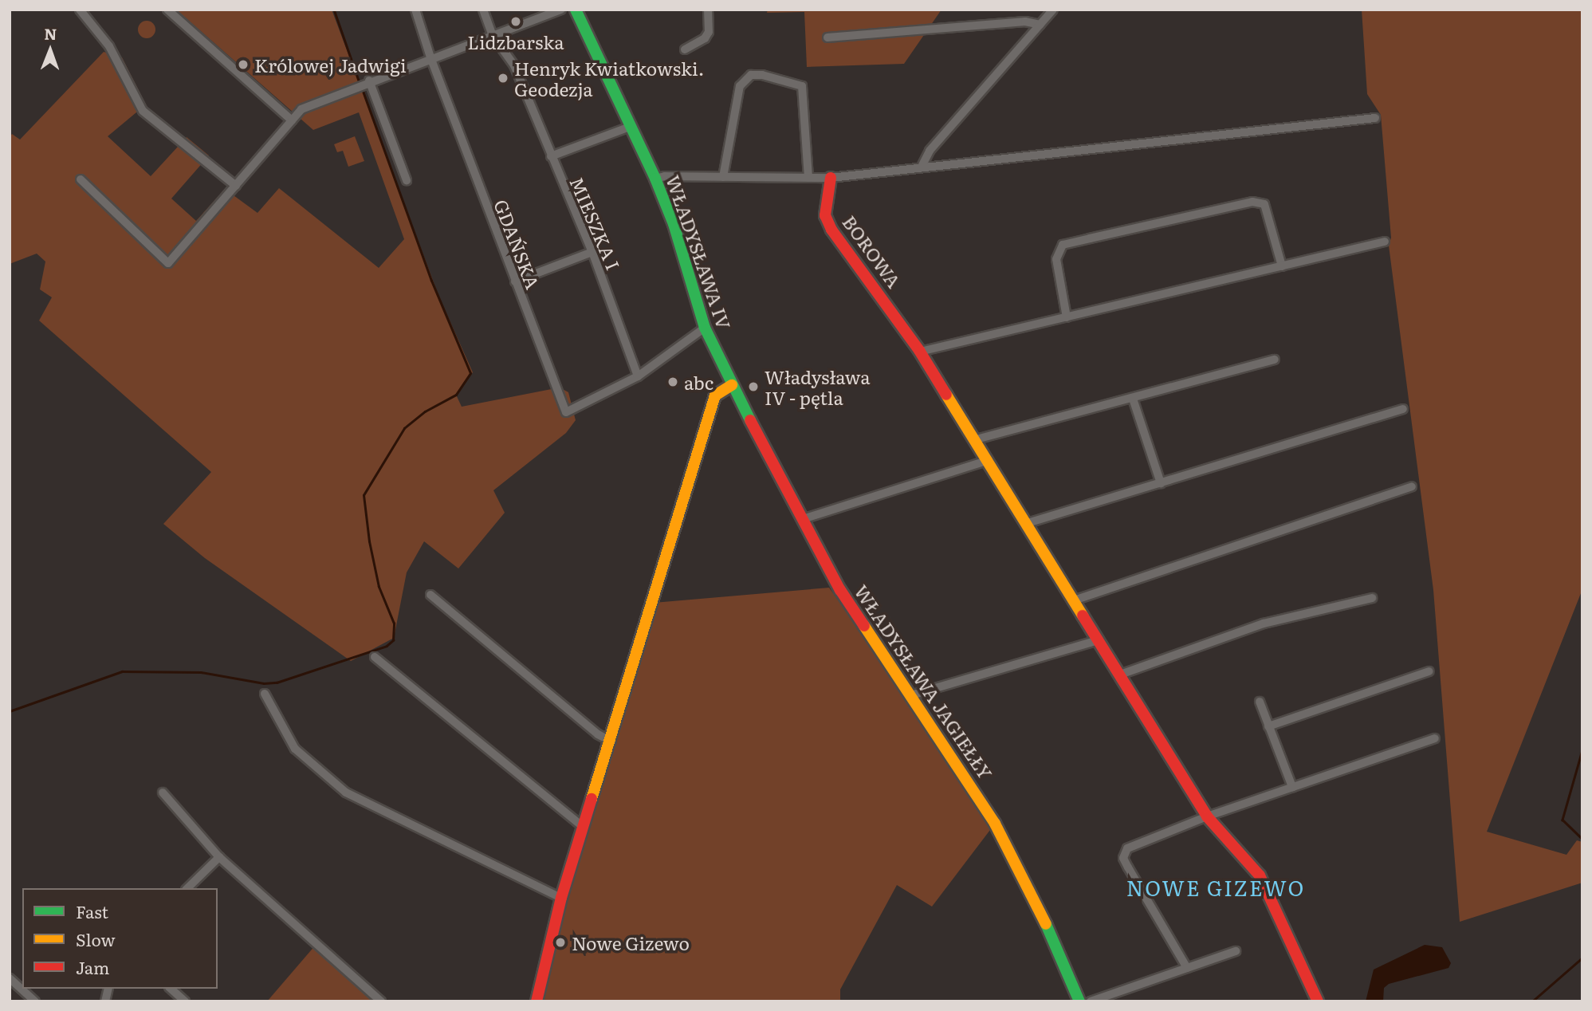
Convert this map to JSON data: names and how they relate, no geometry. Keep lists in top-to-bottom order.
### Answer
{
  "streets": {
    "street": [
      "MIESZKA I",
      "GDAŃSKA",
      "BOROWA",
      "WŁADYSŁAWA IV",
      "WŁADYSŁAWA JAGIEŁŁY"
    ]
  },
  "crossings": [
    ["MIESZKA I", "GDAŃSKA"],
    ["WŁADYSŁAWA IV", "WŁADYSŁAWA JAGIEŁŁY"]
  ],
  "districts": ["NOWE GIZEWO"],
  "places": [
    "Lidzbarska",
    "Królowej Jadwigi",
    "Henryk Kwiatkowski. Geodezja",
    "abc",
    "Władysława IV - pętla",
    "Nowe Gizewo"
  ],
  "legend": ["Fast", "Slow", "Jam"],
  "north": "top"
}
